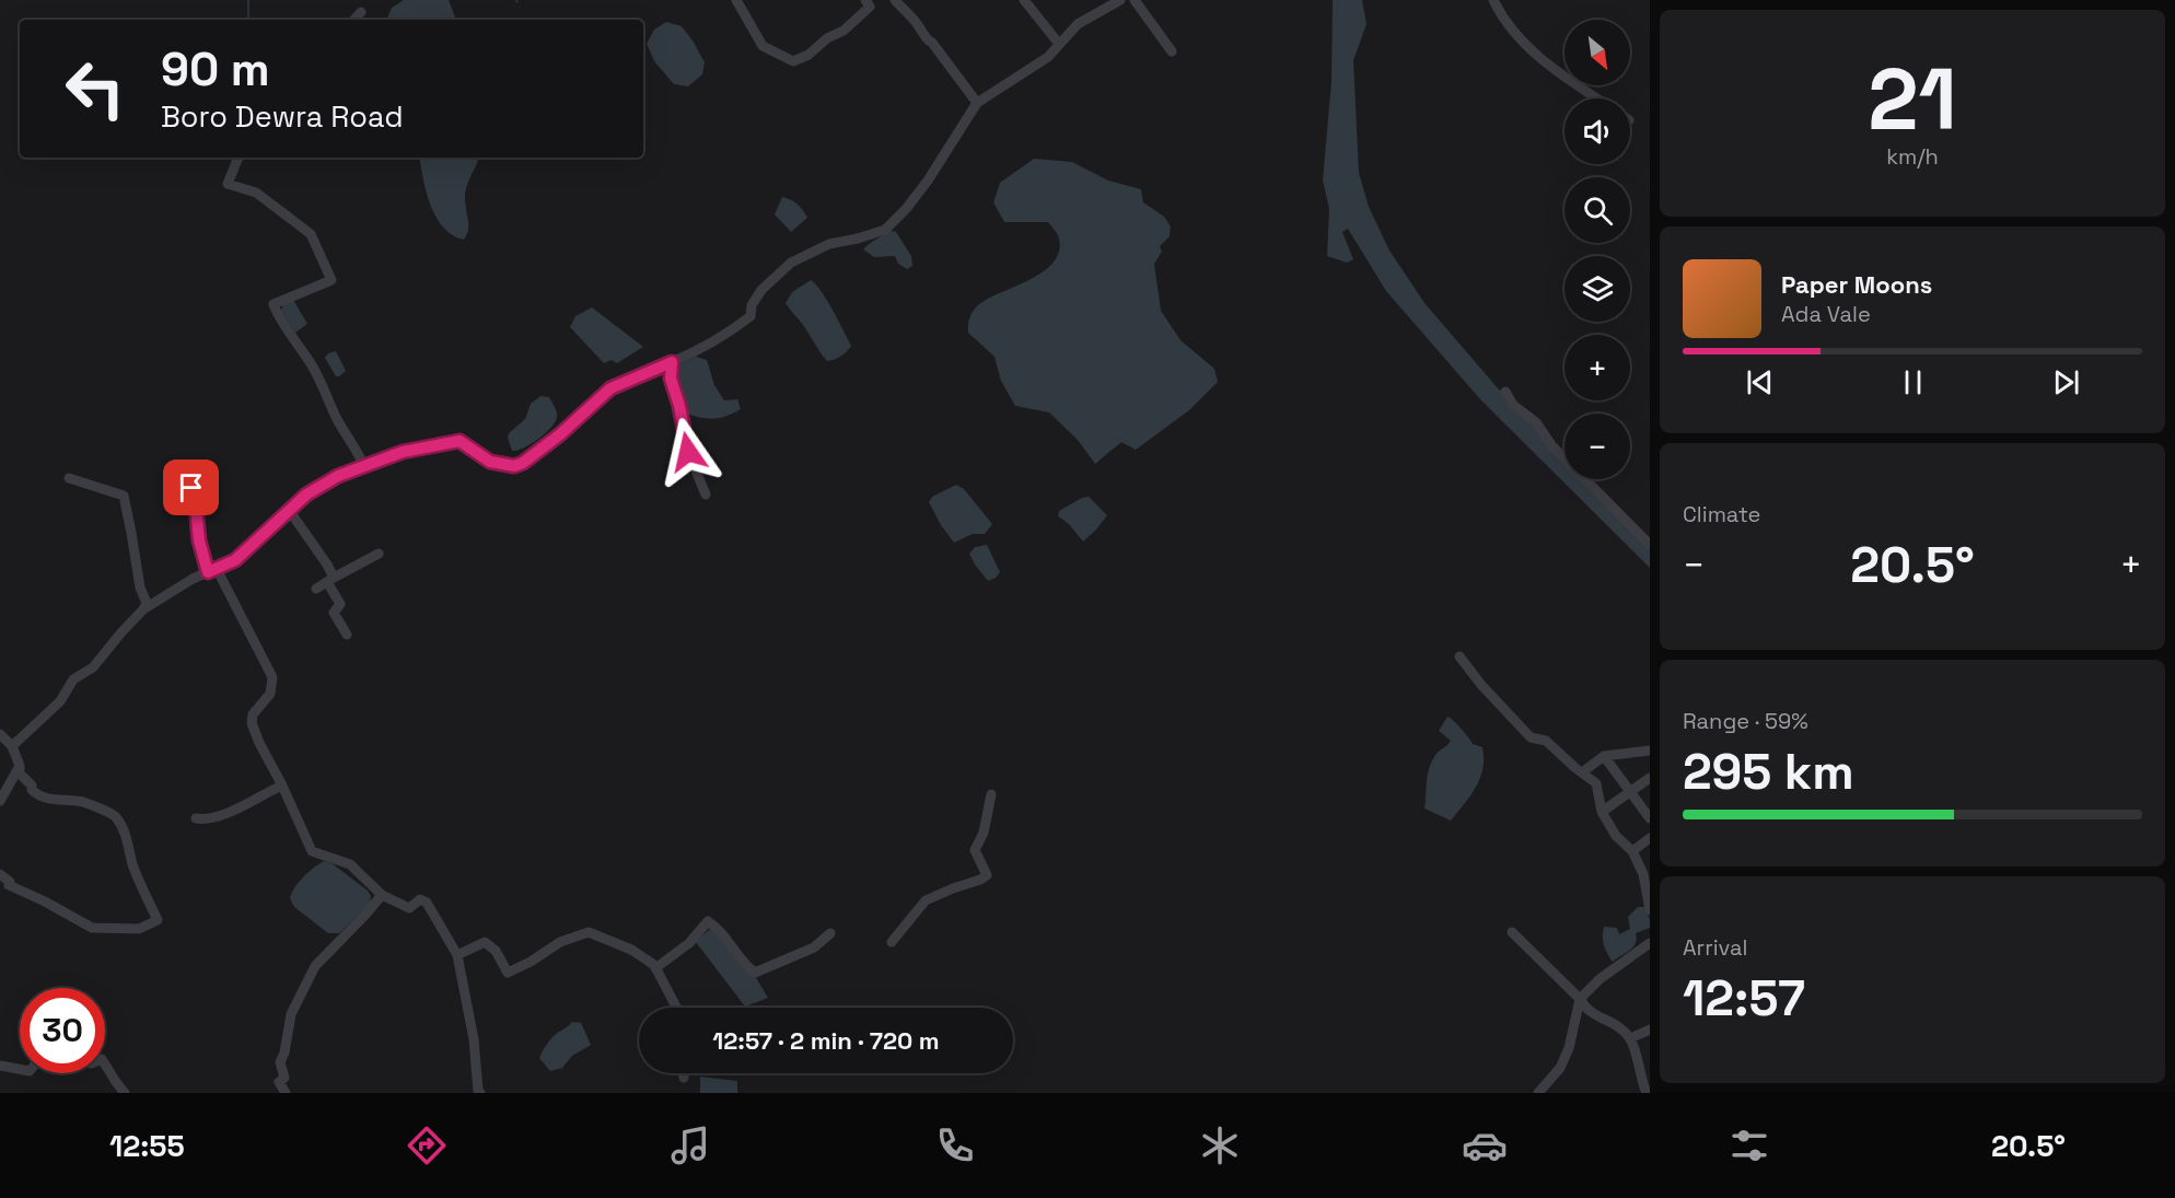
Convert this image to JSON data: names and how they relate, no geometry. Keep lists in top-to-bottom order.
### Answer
{
  "north": "bottom right",
  "page": {
    "tile": [
      ["21", "km/h"],
      "Climate",
      ["Range · 59%", "295 km"],
      ["Arrival", "12:57"]
    ],
    "map_buttons": ["+", "−"],
    "turn": ["90 m", "Boro Dewra Road"],
    "song": ["Paper Moons", "Ada Vale"],
    "heat": ["−", "20.5°", "+"],
    "limit": "30",
    "trip": "12:57 · 2 min · 720 m",
    "tabs": ["12:55", "20.5°"]
  }
}
